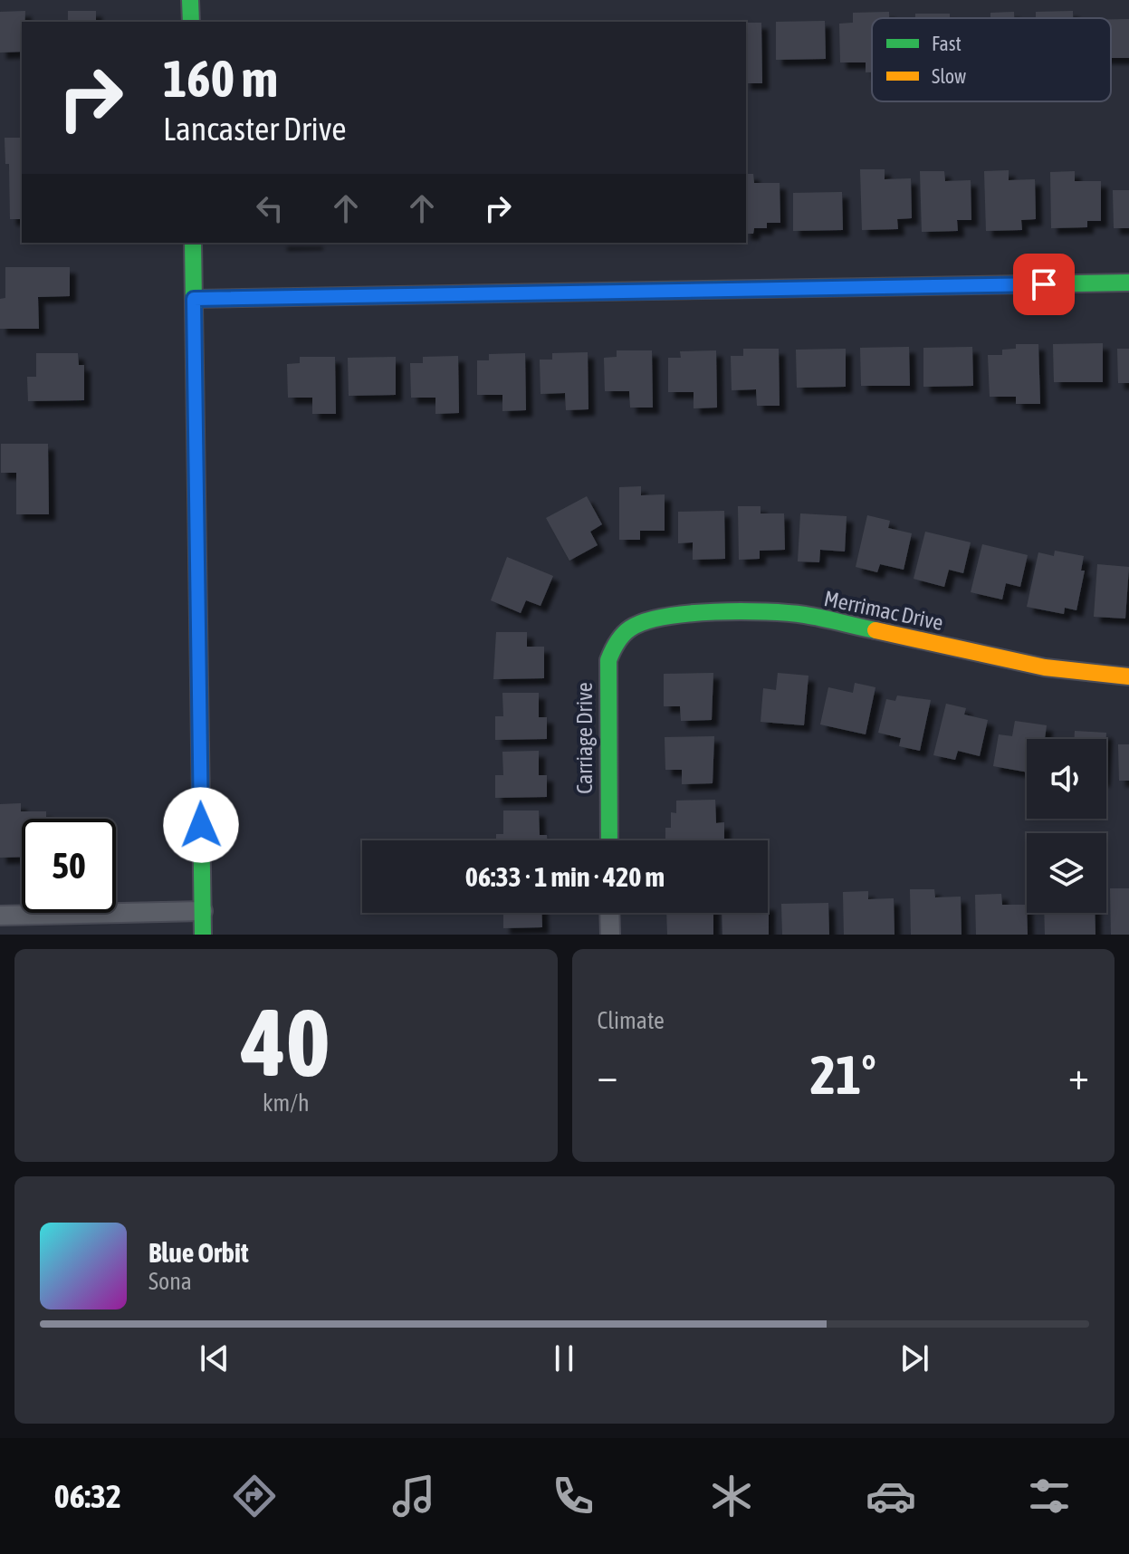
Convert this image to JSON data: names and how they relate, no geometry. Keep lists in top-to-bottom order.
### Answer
{
  "streets": {
    "street": ["Merrimac Drive", "Carriage Drive"]
  },
  "crossings": [
    ["Merrimac Drive", "Carriage Drive"]
  ],
  "legend": ["Fast", "Slow"],
  "page": {
    "turn": ["160 m", "Lancaster Drive"],
    "limit": "50",
    "trip": "06:33 · 1 min · 420 m",
    "tile": [
      ["40", "km/h"],
      "Climate"
    ],
    "heat": ["−", "21°", "+"],
    "song": ["Blue Orbit", "Sona"],
    "tabs": "06:32"
  }
}
